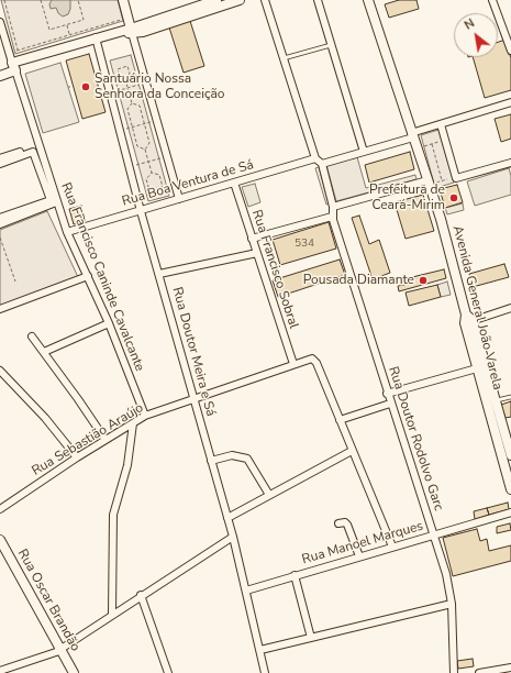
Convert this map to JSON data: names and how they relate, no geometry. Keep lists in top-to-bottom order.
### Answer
{
  "streets": {
    "main road": ["Avenida General João Varela", "Rua Oscar Brandão"],
    "street": [
      "Rua Boa Ventura de Sá",
      "Rua Francisco Sobral",
      "Rua Francisco Caninde Cavalcante",
      "Rua Doutor Meira e Sá",
      "Rua Doutor Rodolvo Garc",
      "Rua Sebastião Araújo",
      "Rua Manoel Marques"
    ]
  },
  "crossings": [
    ["Rua Boa Ventura de Sá", "Rua Francisco Sobral"],
    ["Rua Boa Ventura de Sá", "Rua Francisco Caninde Cavalcante"],
    ["Rua Boa Ventura de Sá", "Rua Doutor Meira e Sá"],
    ["Rua Francisco Sobral", "Rua Sebastião Araújo"],
    ["Rua Francisco Caninde Cavalcante", "Rua Sebastião Araújo"],
    ["Rua Doutor Meira e Sá", "Rua Sebastião Araújo"],
    ["Rua Doutor Meira e Sá", "Rua Manoel Marques"],
    ["Rua Doutor Rodolvo Garc", "Rua Manoel Marques"]
  ],
  "places": ["Santuário Nossa Senhora da Conceição", "Prefeitura de Ceará-Mirim", "Pousada Diamante"],
  "house_numbers": ["534"],
  "north": "top left"
}
